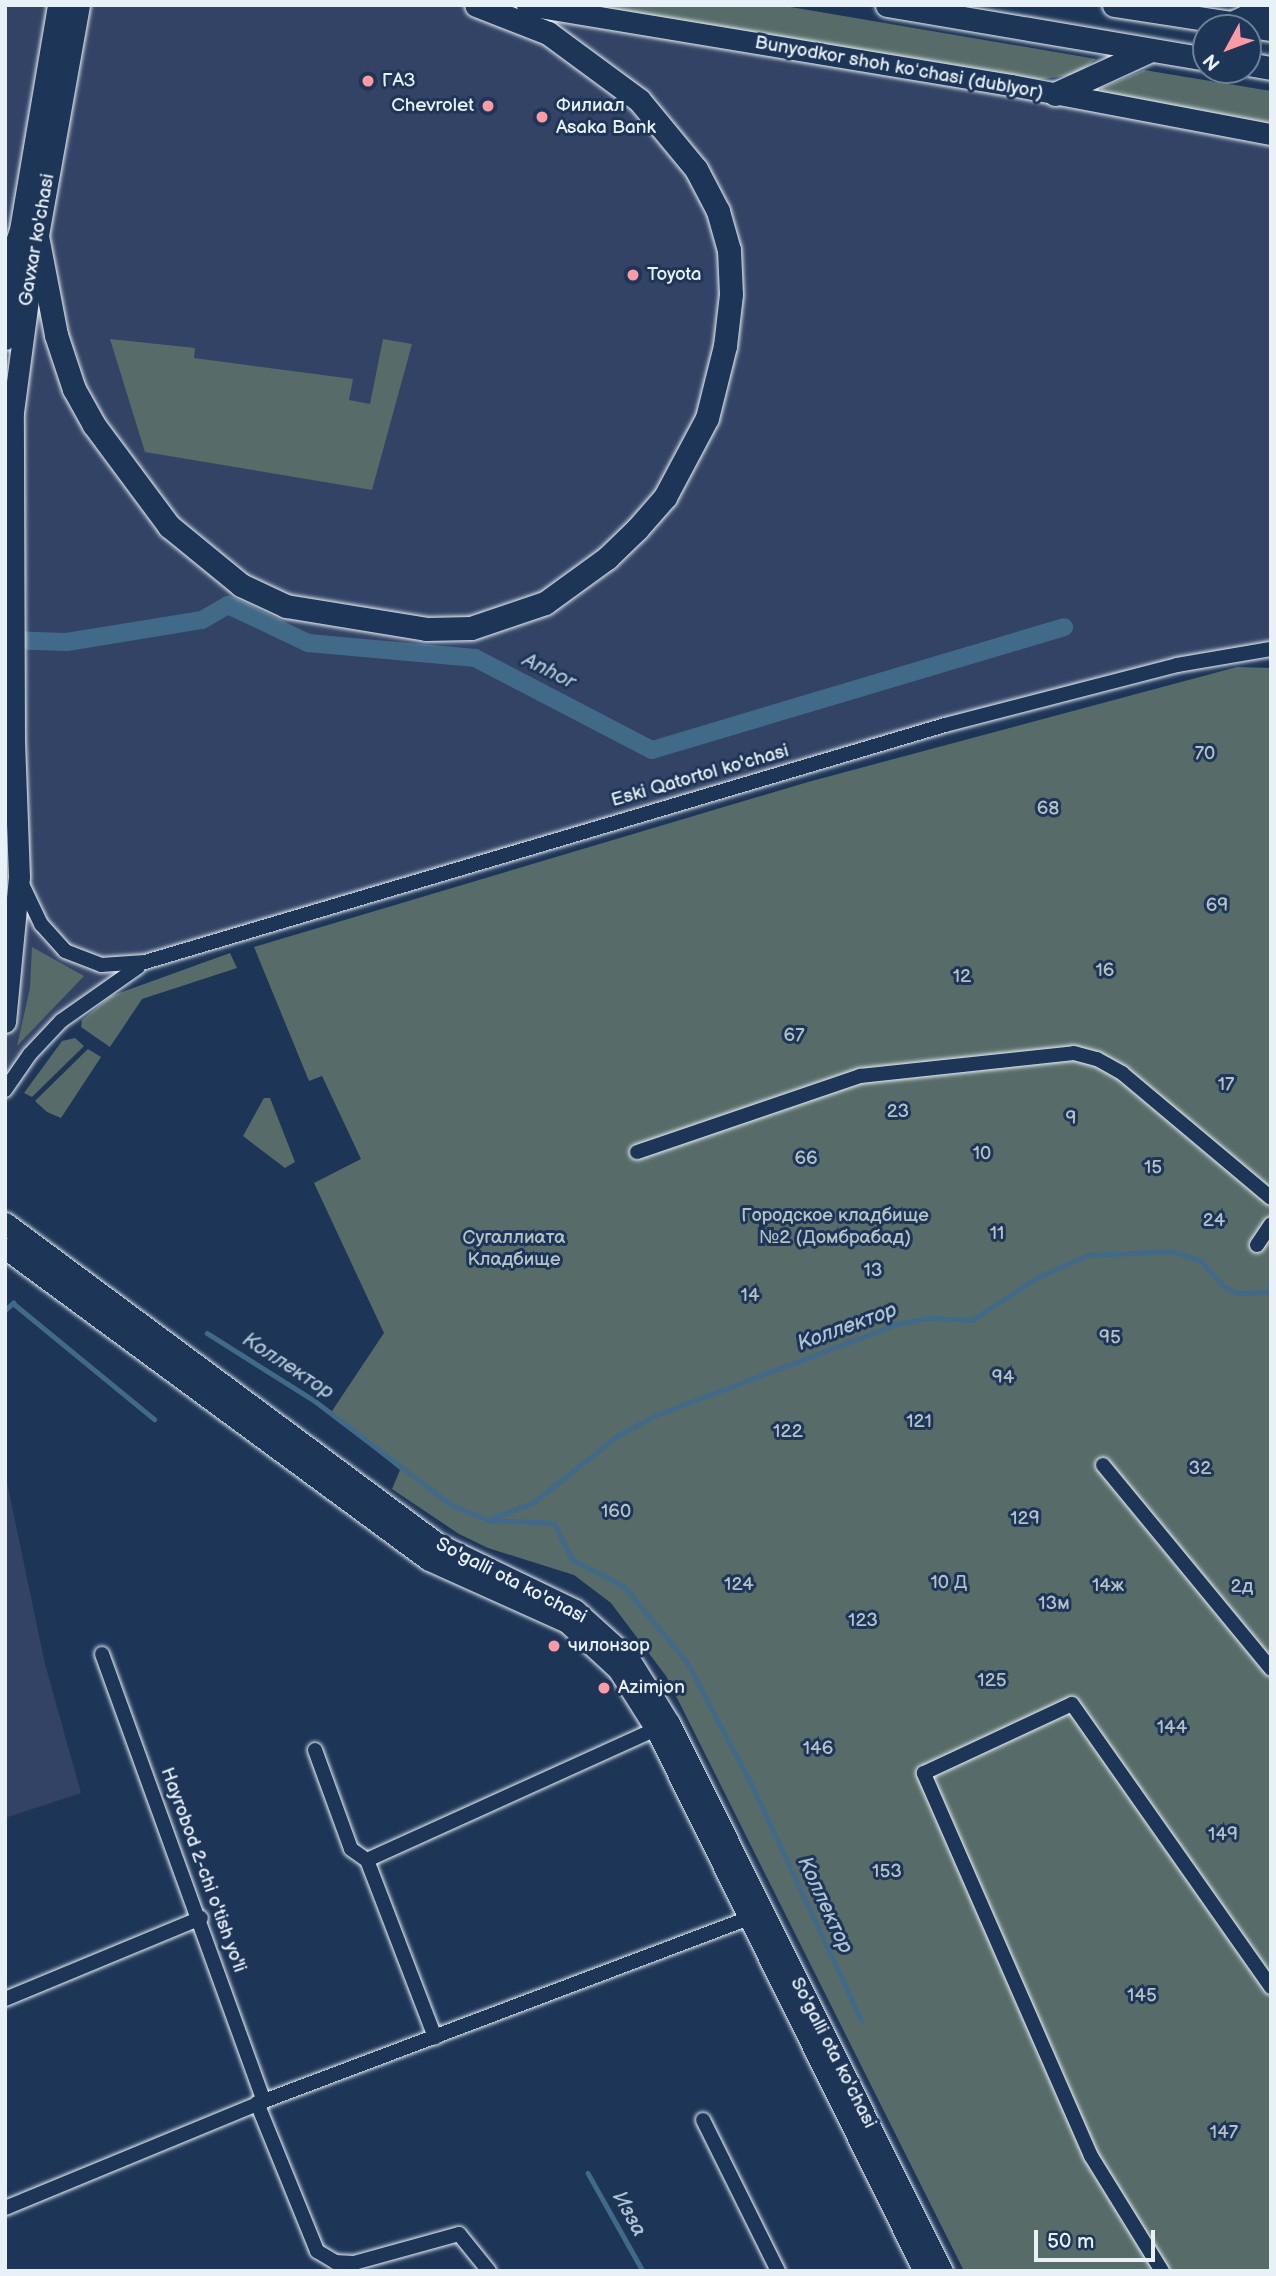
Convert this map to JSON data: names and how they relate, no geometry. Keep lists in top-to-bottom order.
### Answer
{
  "streets": {
    "main road": ["Bunyodkor shoh koʻchasi (dublyor)", "Gavxar ko'chasi", "So'galli ota ko'chasi"],
    "street": ["Eski Qatortol ko'chasi", "Hayrobod 2-chi o'tish yo'li"]
  },
  "crossings": [
    ["Gavxar ko'chasi", "Eski Qatortol ko'chasi"]
  ],
  "water": ["Anhor", "Коллектор", "Изза"],
  "parks": [
    "70",
    "68",
    "69",
    "16",
    "12",
    "67",
    "17",
    "23",
    "9",
    "10",
    "66",
    "15",
    "Городское кладбище №2 (Домбрабад)",
    "24",
    "11",
    "Сугаллиата Кладбище",
    "13",
    "14",
    "95",
    "94",
    "121",
    "122",
    "32",
    "160",
    "129",
    "10 Д",
    "124",
    "14ж",
    "2д",
    "13м",
    "123",
    "125",
    "144",
    "146",
    "149",
    "153",
    "145",
    "147"
  ],
  "places": [
    "ГАЗ",
    "Chevrolet",
    "Филиал Asaka Bank",
    "Toyota",
    "чилонзор",
    "Azimjon"
  ],
  "scale_bar": "50 m",
  "north": "bottom left"
}
